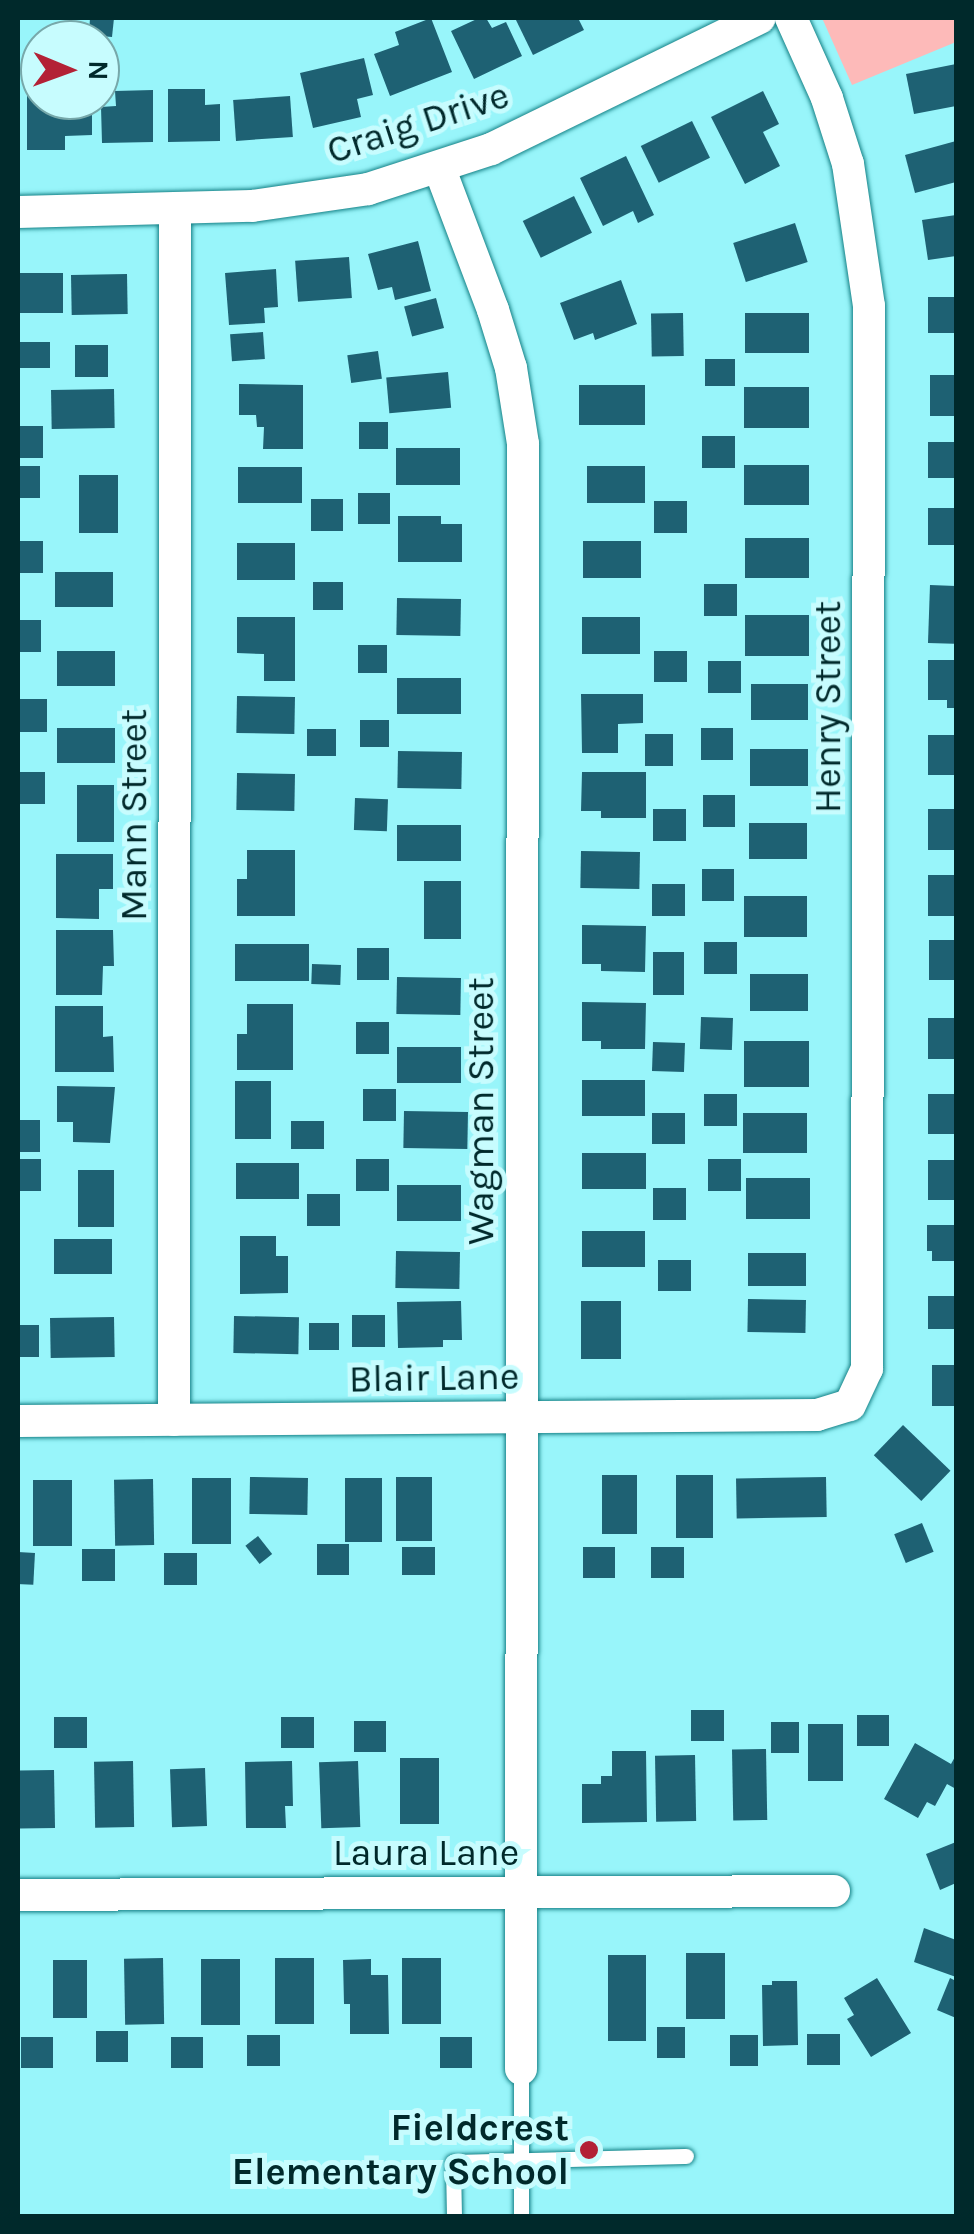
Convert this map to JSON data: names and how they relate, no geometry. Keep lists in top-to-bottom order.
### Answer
{
  "streets": {
    "street": [
      "Craig Drive",
      "Henry Street",
      "Mann Street",
      "Wagman Street",
      "Blair Lane",
      "Laura Lane"
    ]
  },
  "crossings": [
    ["Craig Drive", "Mann Street"],
    ["Craig Drive", "Wagman Street"],
    ["Henry Street", "Blair Lane"],
    ["Mann Street", "Blair Lane"],
    ["Wagman Street", "Blair Lane"],
    ["Wagman Street", "Laura Lane"]
  ],
  "places": ["Fieldcrest Elementary School"],
  "north": "right"
}
